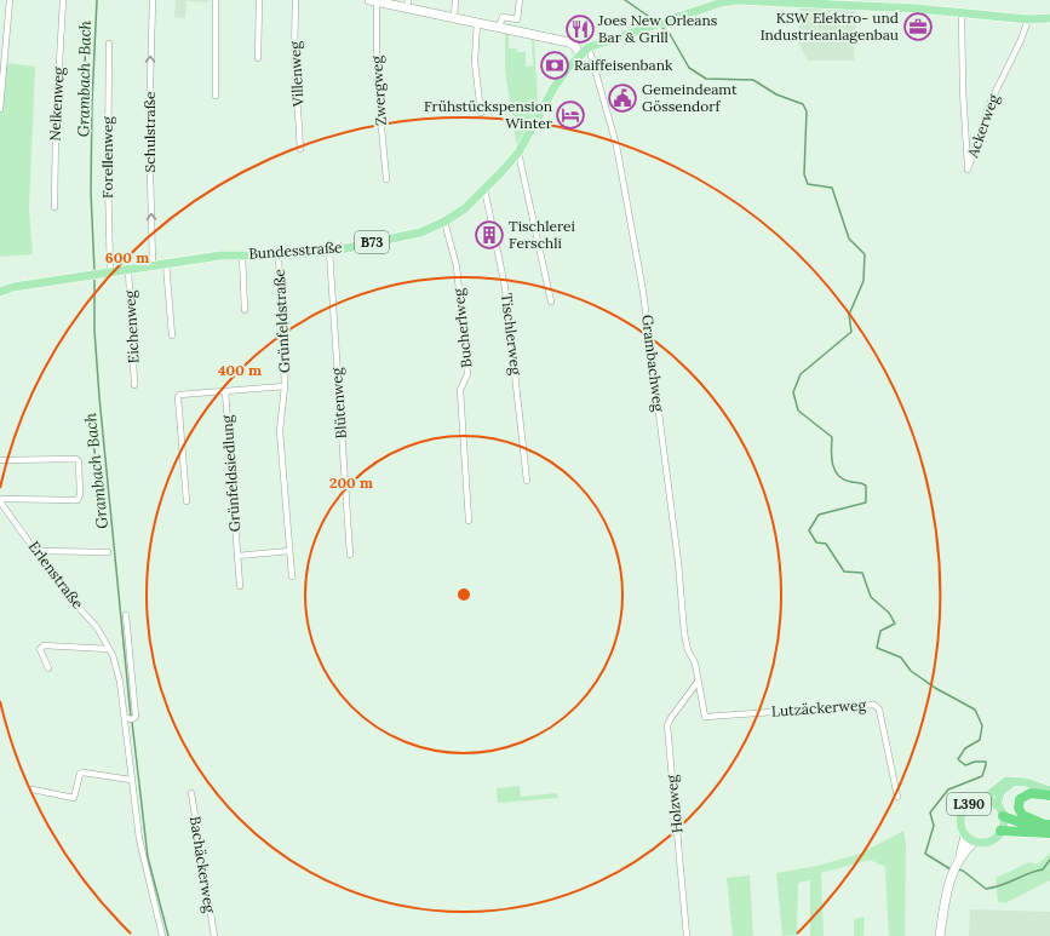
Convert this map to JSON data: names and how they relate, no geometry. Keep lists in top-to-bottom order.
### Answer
{
  "streets": {
    "main road": ["B73", "Bundesstraße", "L390"],
    "street": [
      "Villenweg",
      "Zwergweg",
      "Nelkenweg",
      "Ackerweg",
      "Schulstraße",
      "Forellenweg",
      "Grünfeldstraße",
      "Eichenweg",
      "Bucherlweg",
      "Tischlerweg",
      "Grambachweg",
      "Blütenweg",
      "Grünfeldsiedlung",
      "Erlenstraße",
      "Lutzäckerweg",
      "Holzweg",
      "Bachäckerweg"
    ]
  },
  "crossings": [
    ["Ackerweg", "Bundesstraße"],
    ["Schulstraße", "Bundesstraße"],
    ["Forellenweg", "Bundesstraße"],
    ["Bundesstraße", "Grünfeldstraße"],
    ["Bundesstraße", "Eichenweg"],
    ["Bundesstraße", "Bucherlweg"],
    ["Bundesstraße", "Tischlerweg"],
    ["Bundesstraße", "Grambachweg"],
    ["Bundesstraße", "Blütenweg"],
    ["Grambachweg", "Lutzäckerweg"],
    ["Grambachweg", "Holzweg"],
    ["Lutzäckerweg", "Holzweg"]
  ],
  "one_way": ["Schulstraße"],
  "water": ["Grambach-Bach"],
  "places": {
    "office": ["KSW Elektro- und Industrieanlagenbau"],
    "restaurant": ["Joes New Orleans Bar & Grill"],
    "bank": ["Raiffeisenbank"],
    "public building": ["Gemeindeamt Gössendorf"],
    "hotel": ["Frühstückspension Winter"],
    "building": ["Tischlerei Ferschli"]
  },
  "rings": ["600 m", "400 m", "200 m"]
}
